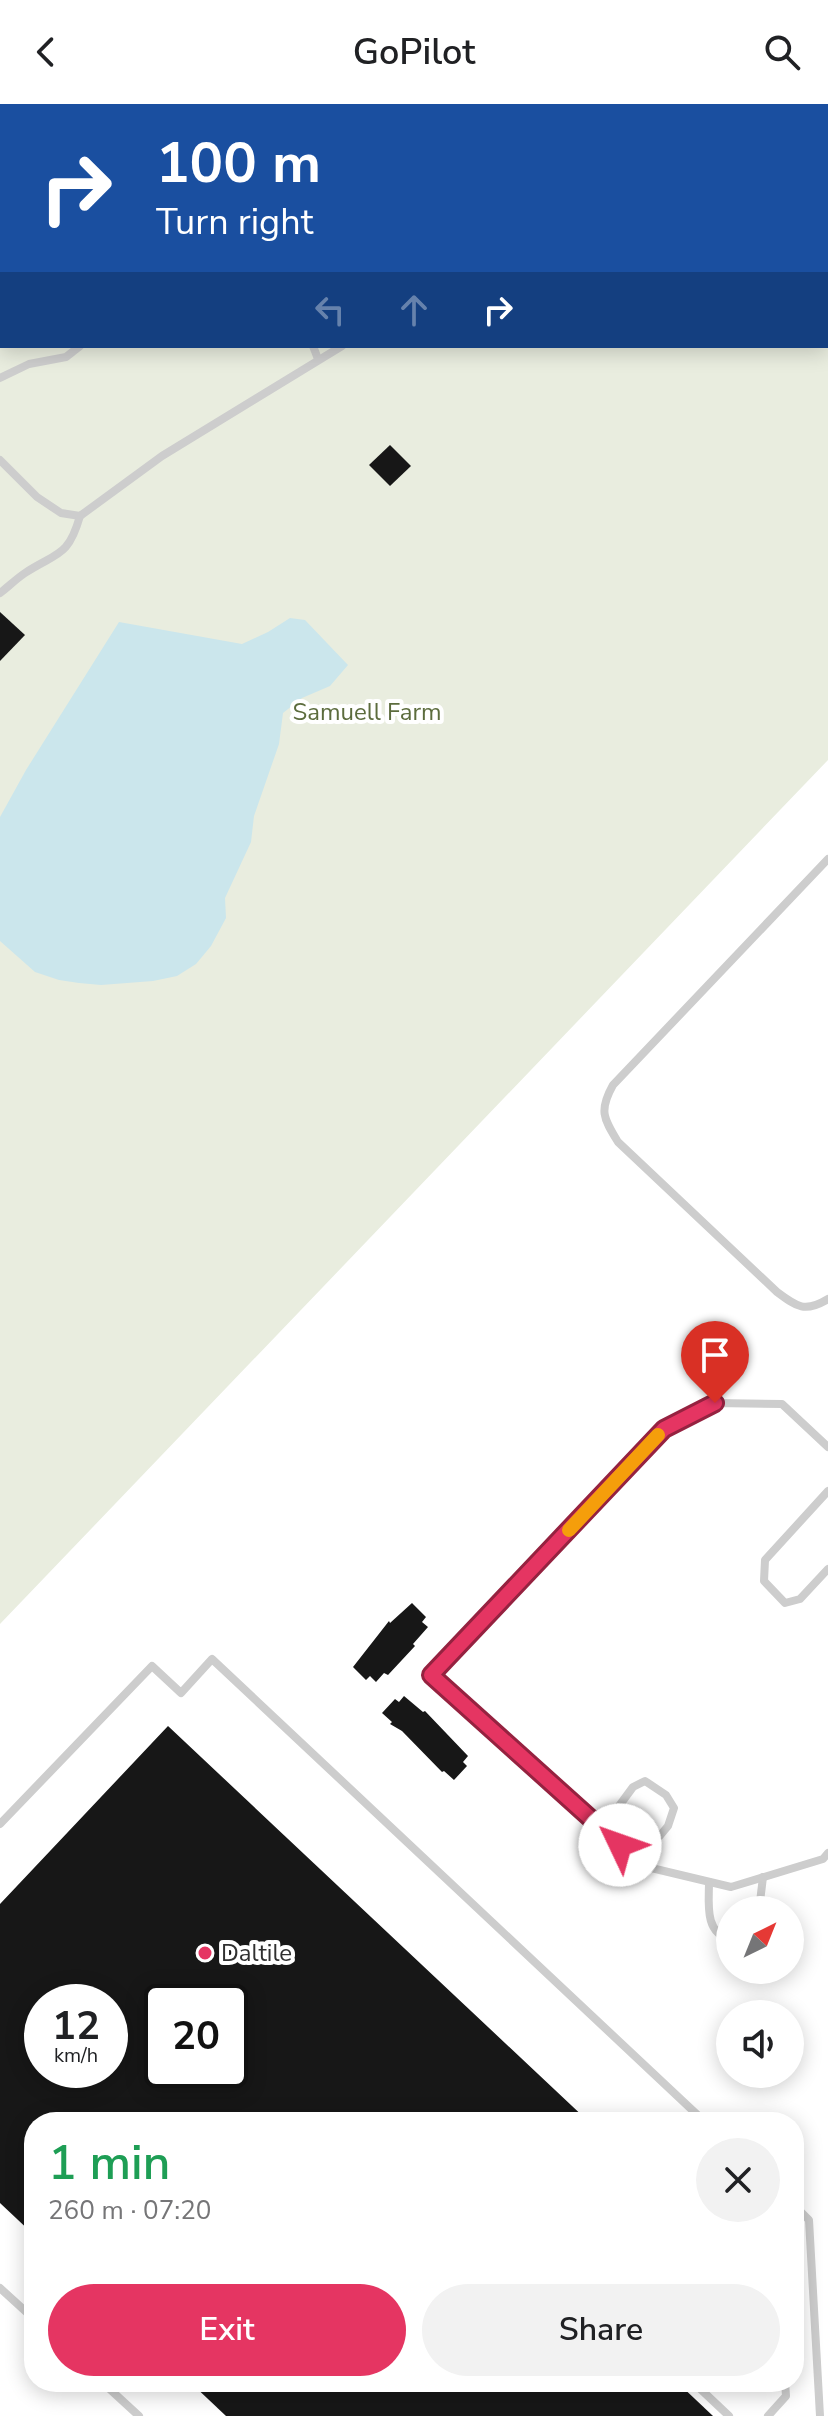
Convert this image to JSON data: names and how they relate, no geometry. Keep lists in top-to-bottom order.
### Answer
{
  "parks": ["Samuell Farm"],
  "places": ["Daltile"],
  "north": "top right",
  "page": {
    "header": "GoPilot",
    "turn": ["100 m", "Turn right"],
    "speed": "12 km/h",
    "limit": "20",
    "heading": ["1 min", "260 m · 07:20"],
    "buttons": ["Exit", "Share"]
  }
}
